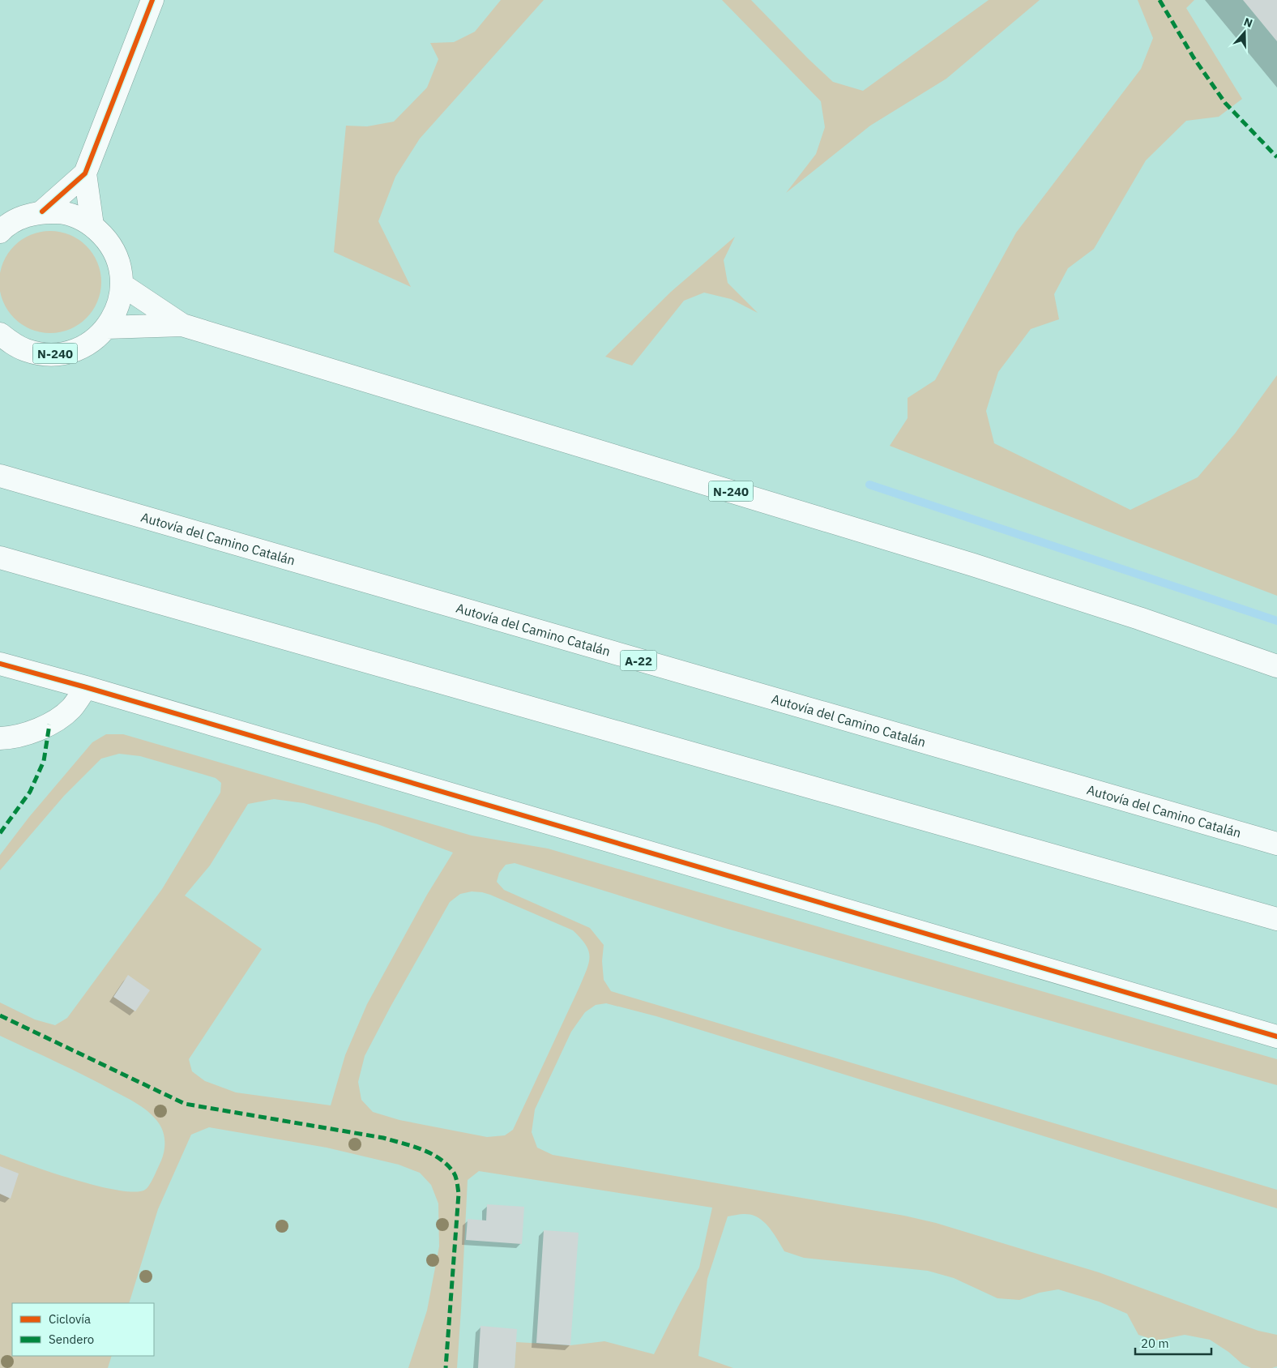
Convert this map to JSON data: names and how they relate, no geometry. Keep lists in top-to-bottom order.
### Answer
{
  "streets": {
    "main road": ["N-240", "Autovía del Camino Catalán", "A-22"]
  },
  "legend": ["Ciclovía", "Sendero"],
  "scale_bar": "20 m",
  "north": "top"
}
